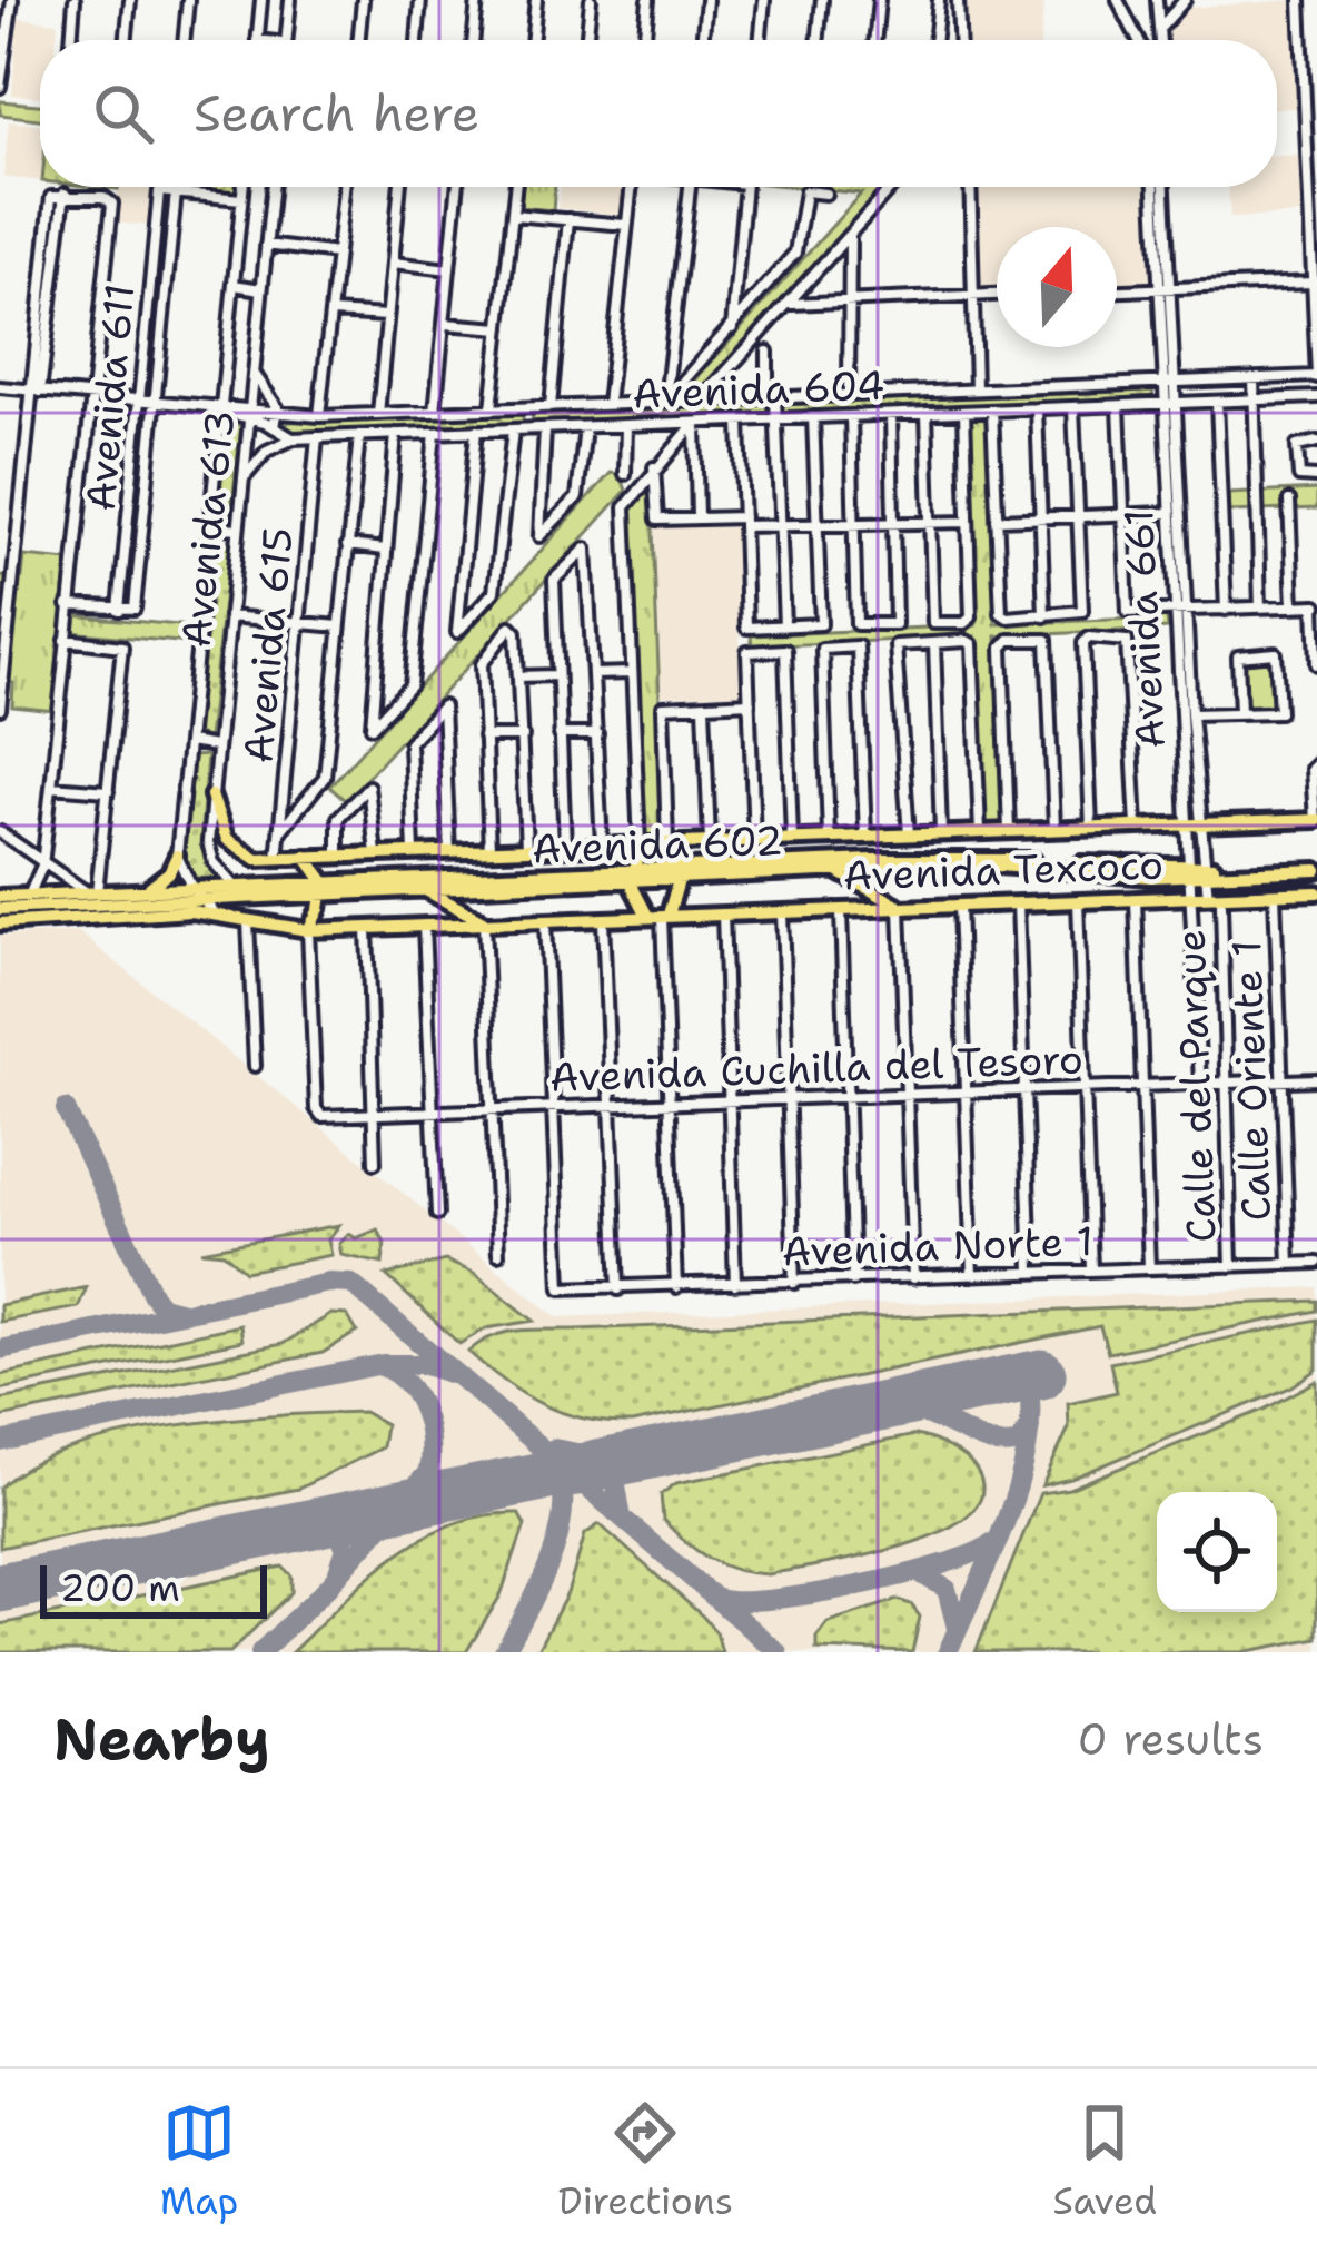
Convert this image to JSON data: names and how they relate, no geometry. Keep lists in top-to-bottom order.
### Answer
{
  "streets": {
    "main road": ["Avenida 602", "Avenida Texcoco"],
    "street": [
      "Avenida 604",
      "Avenida 611",
      "Avenida 613",
      "Avenida 661",
      "Avenida 615",
      "Avenida Cuchilla del Tesoro",
      "Calle Oriente 1",
      "Calle del Parque",
      "Avenida Norte 1"
    ]
  },
  "crossings": [
    ["Avenida 604", "Avenida 611"],
    ["Avenida 604", "Avenida 613"],
    ["Avenida 604", "Avenida 661"],
    ["Avenida 604", "Avenida 615"],
    ["Avenida 613", "Avenida 602"],
    ["Avenida 661", "Avenida 602"],
    ["Avenida 661", "Avenida Texcoco"],
    ["Avenida 661", "Avenida Cuchilla del Tesoro"],
    ["Avenida 661", "Calle del Parque"],
    ["Avenida 615", "Avenida 602"],
    ["Avenida Texcoco", "Avenida Cuchilla del Tesoro"],
    ["Avenida Texcoco", "Calle Oriente 1"],
    ["Avenida Texcoco", "Calle del Parque"],
    ["Avenida Cuchilla del Tesoro", "Calle Oriente 1"],
    ["Avenida Cuchilla del Tesoro", "Calle del Parque"],
    ["Avenida Cuchilla del Tesoro", "Avenida Norte 1"],
    ["Calle Oriente 1", "Avenida Norte 1"],
    ["Calle del Parque", "Avenida Norte 1"]
  ],
  "scale_bar": "200 m",
  "north": "top",
  "page": {
    "search": "Search here",
    "scale": "200 m",
    "heading": ["Nearby", "0 results"],
    "nav": ["Map", "Directions", "Saved"]
  }
}
